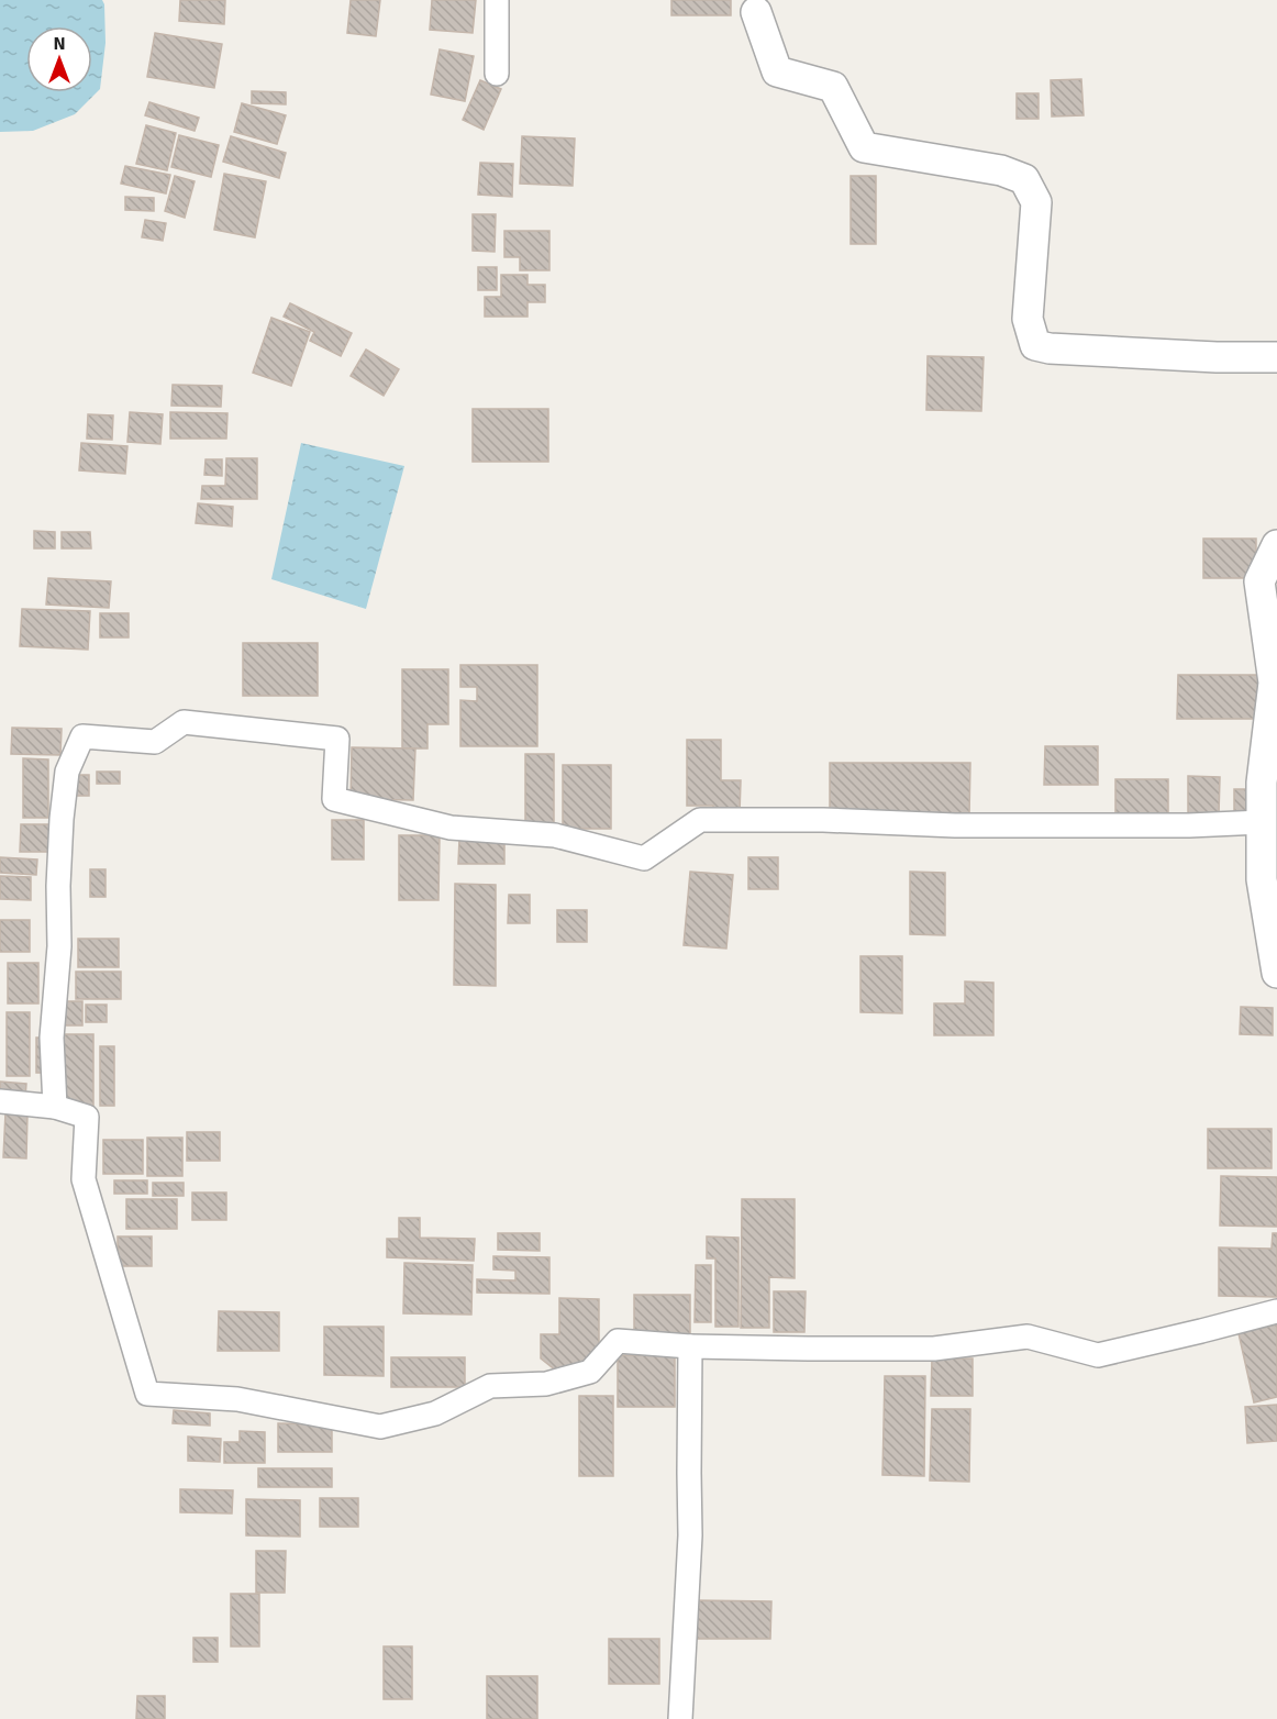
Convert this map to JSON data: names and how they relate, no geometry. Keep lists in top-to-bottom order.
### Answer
{
  "north": "top"
}
